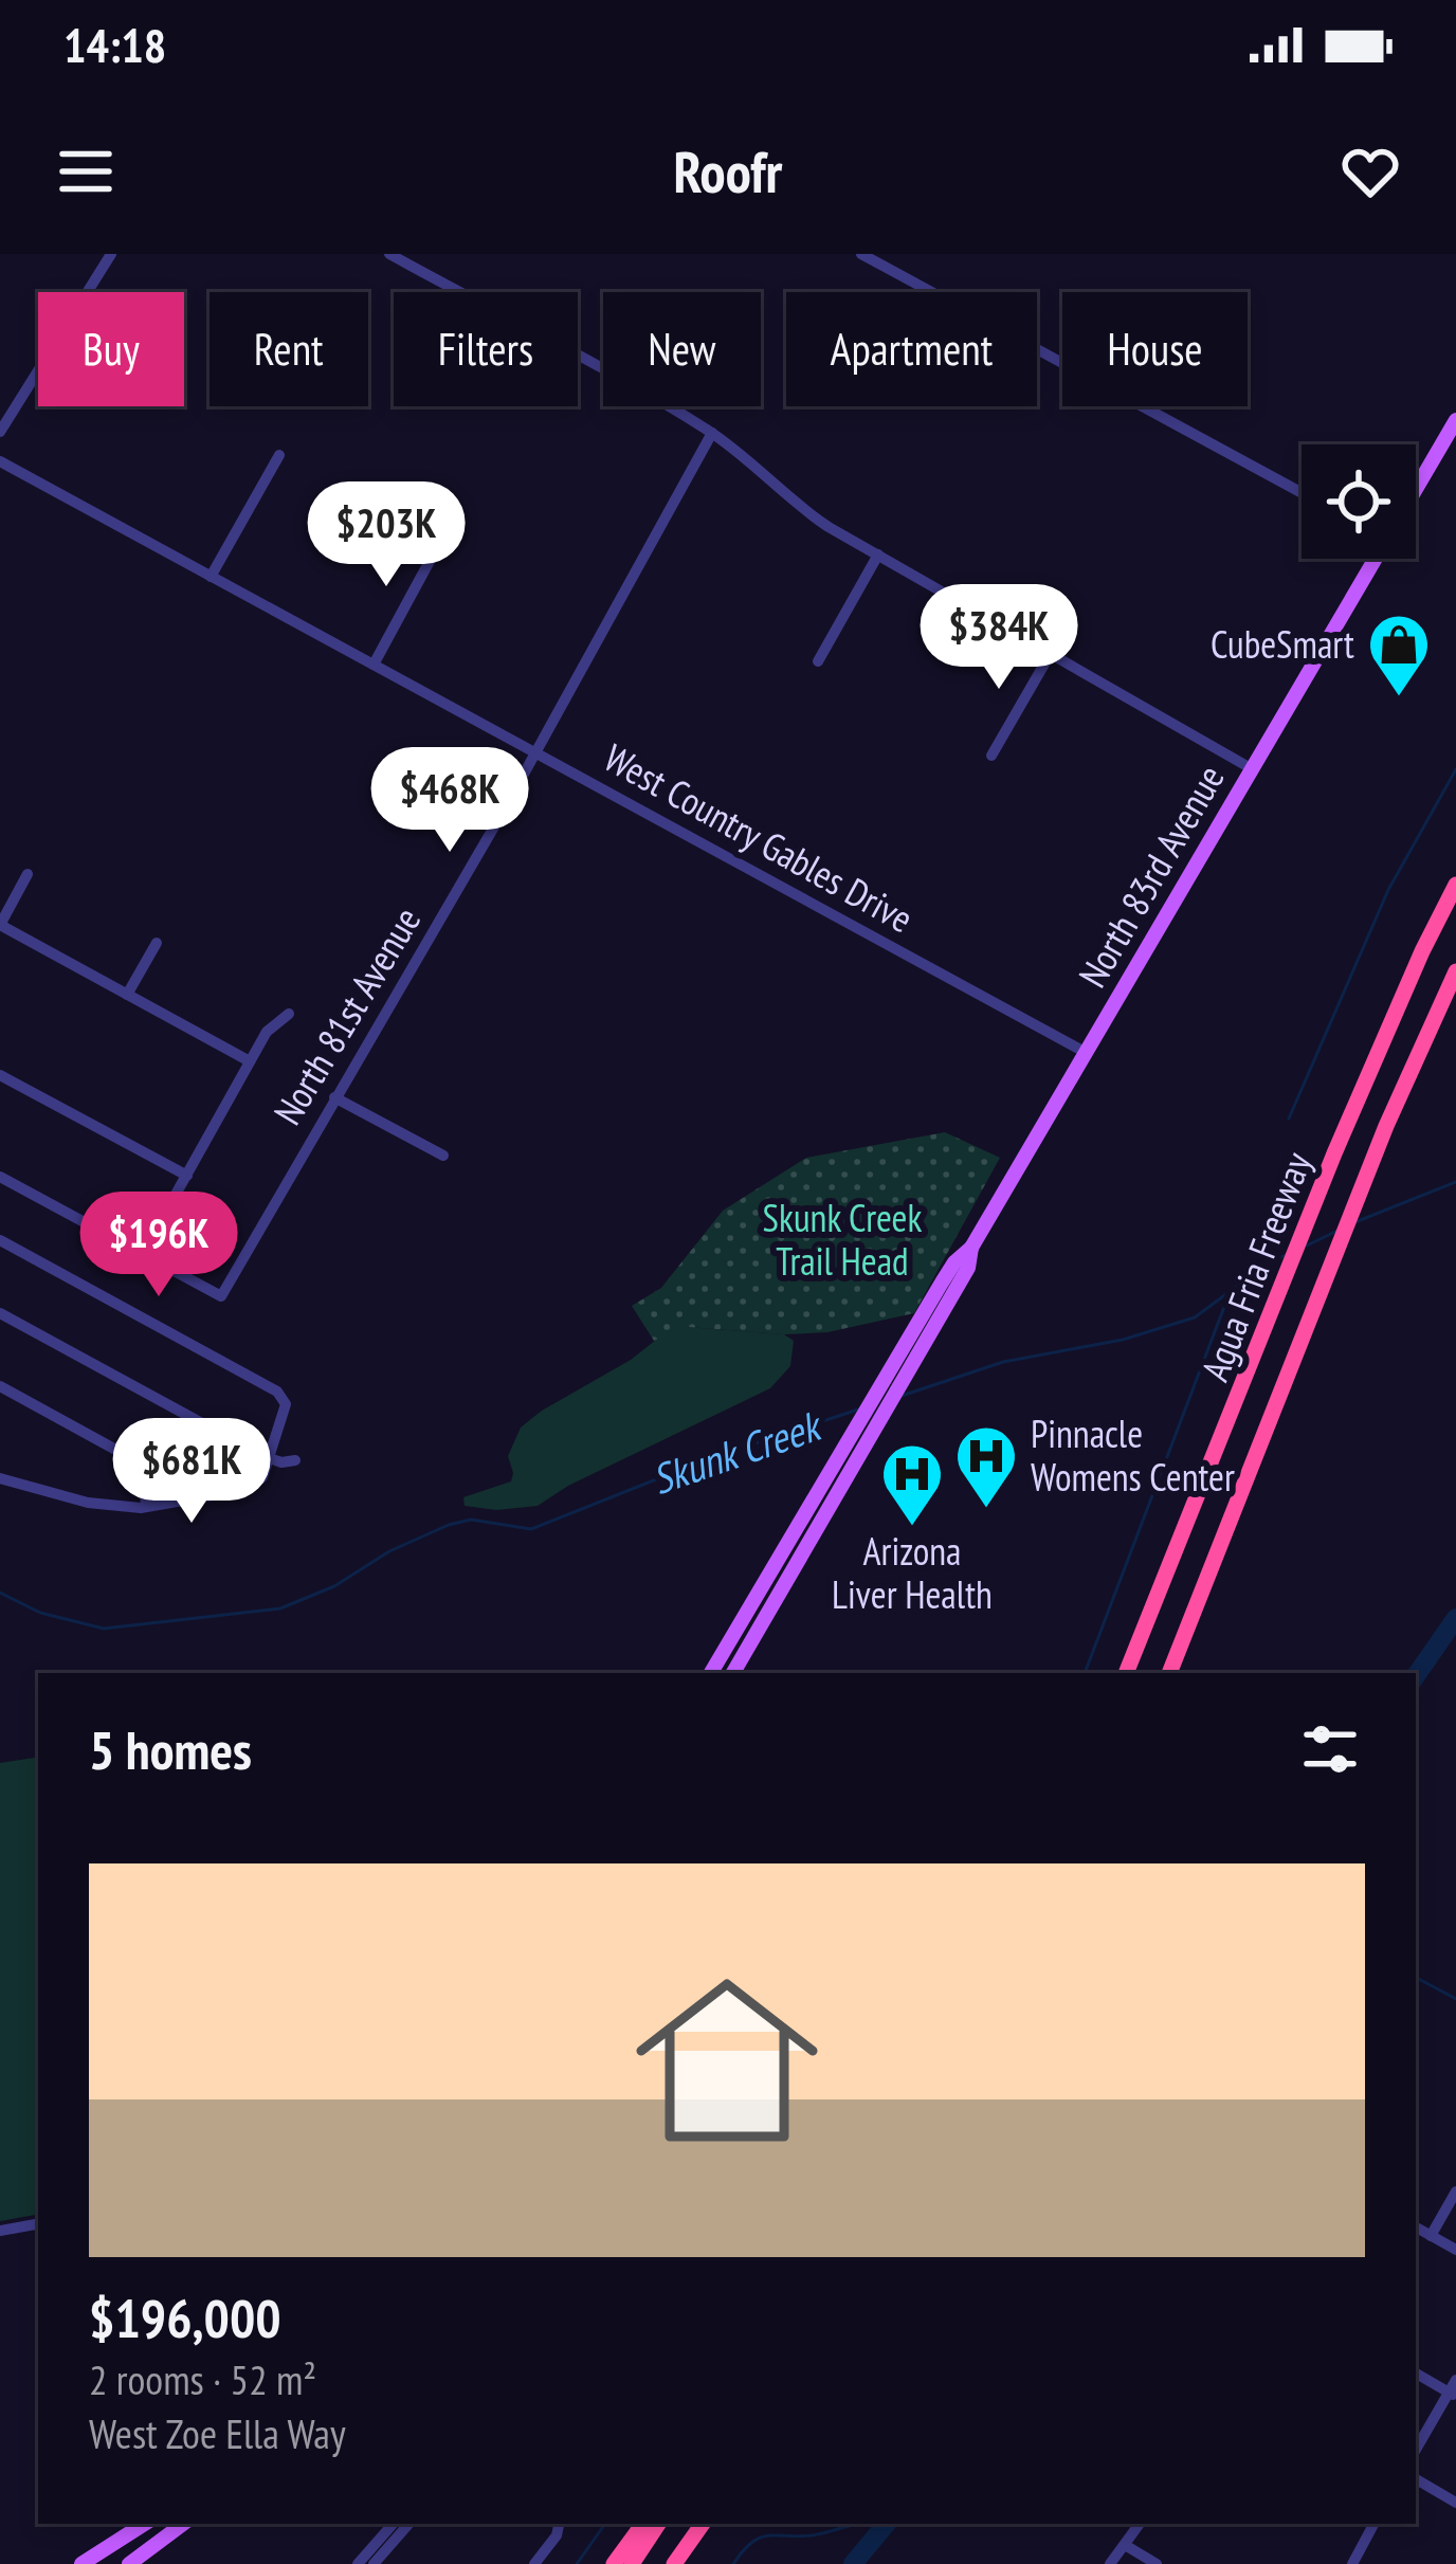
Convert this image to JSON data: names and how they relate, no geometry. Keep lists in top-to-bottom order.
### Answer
{
  "streets": {
    "highway": ["Agua Fria Freeway"],
    "main road": ["North 83rd Avenue"],
    "street": ["West Country Gables Drive", "North 81st Avenue"]
  },
  "crossings": [
    ["West Country Gables Drive", "North 83rd Avenue"],
    ["West Country Gables Drive", "North 81st Avenue"]
  ],
  "water": ["Skunk Creek"],
  "parks": ["Skunk Creek Trail Head"],
  "places": {
    "shop": ["CubeSmart"],
    "hospital": ["Pinnacle Womens Center", "Arizona Liver Health"]
  },
  "page": {
    "status": "14:18",
    "header": "Roofr",
    "chip": [
      "Buy",
      "Rent",
      "Filters",
      "New",
      "Apartment",
      "House"
    ],
    "price": [
      "$203K",
      "$384K",
      "$468K",
      "$196K",
      "$681K"
    ],
    "heading": "5 homes",
    "list": [
      {
        "name": "$196,000",
        "note": "2 rooms · 52 m² · West Zoe Ella Way"
      }
    ]
  }
}
